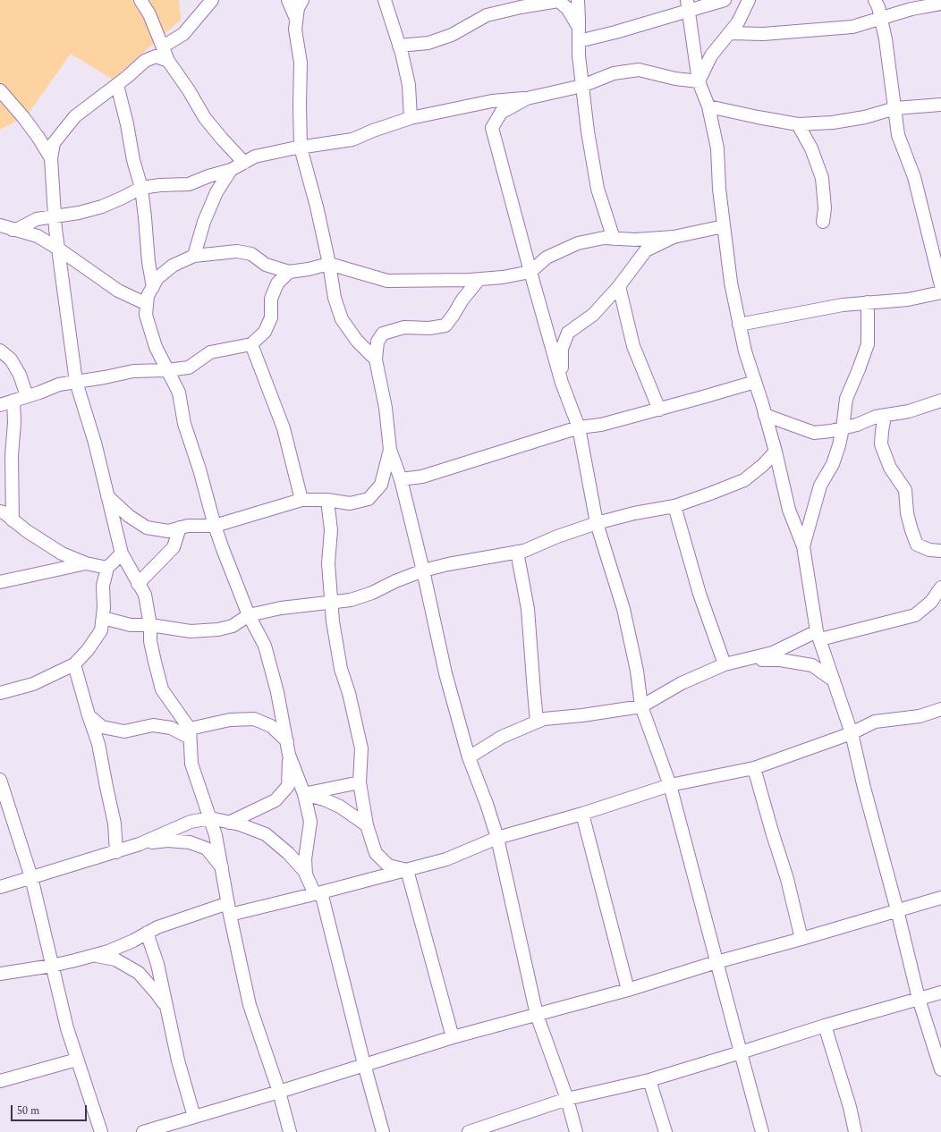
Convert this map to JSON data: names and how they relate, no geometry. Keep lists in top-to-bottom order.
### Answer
{
  "scale_bar": "50 m"
}
